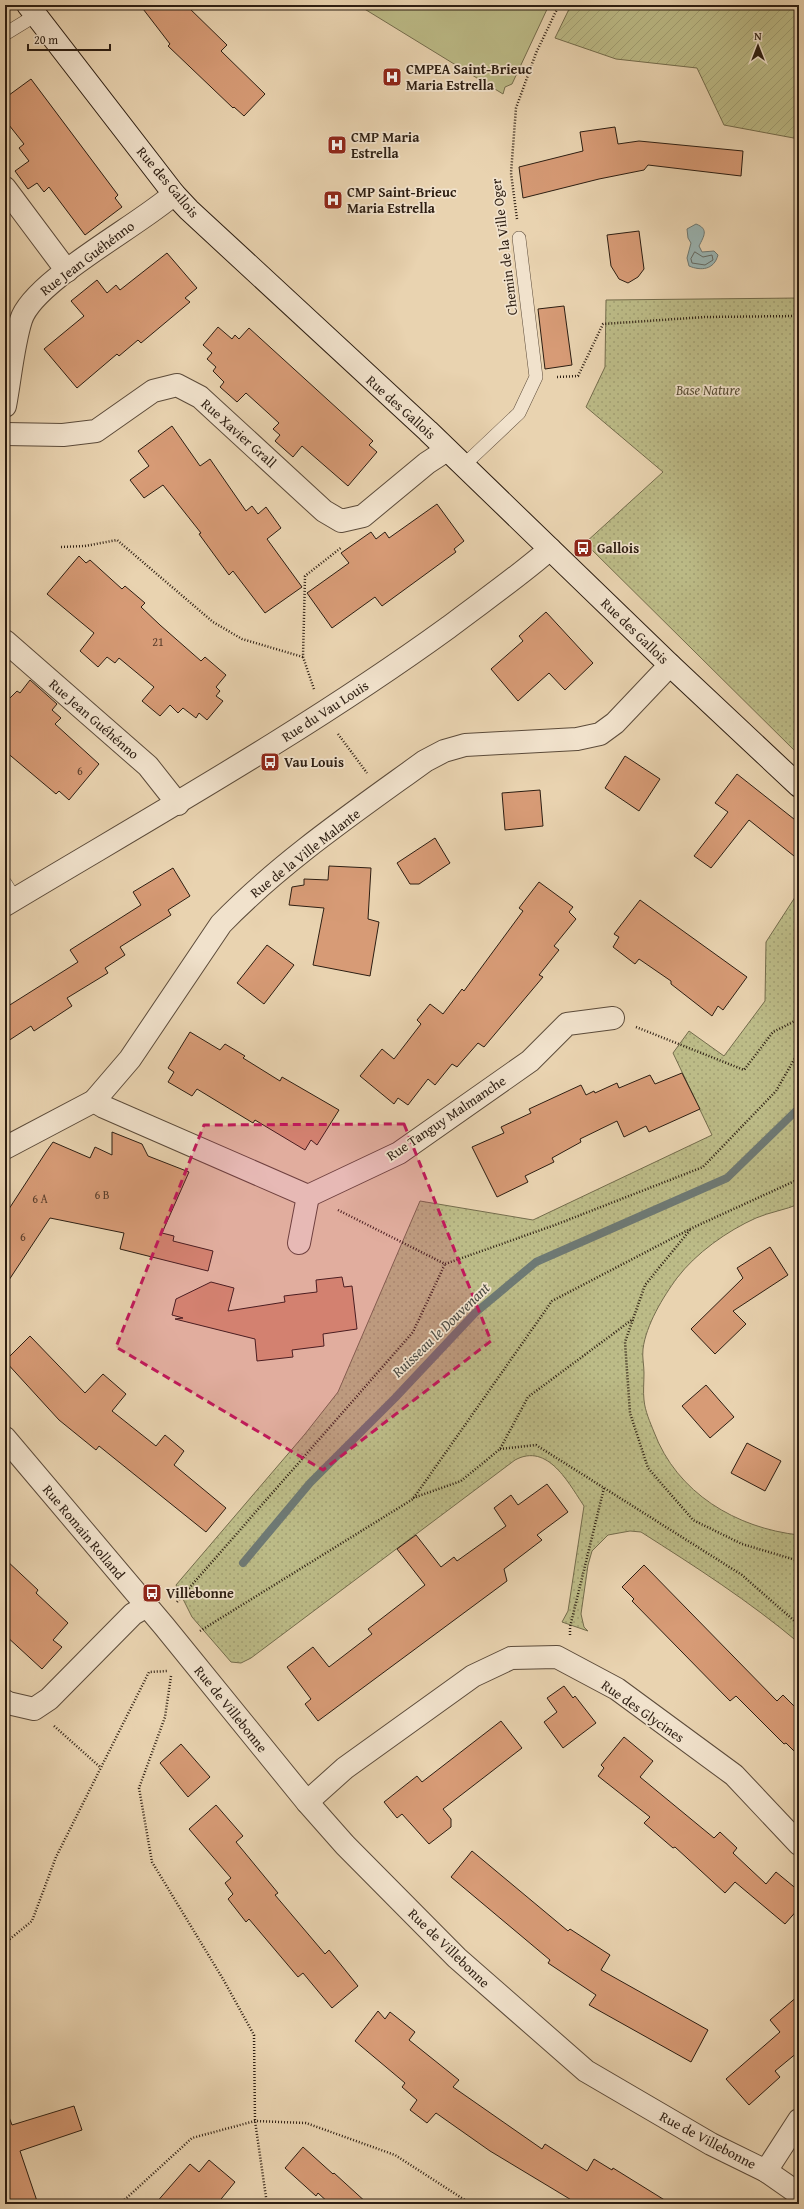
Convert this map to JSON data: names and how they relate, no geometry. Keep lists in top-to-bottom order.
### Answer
{
  "streets": {
    "street": [
      "Rue des Gallois",
      "Rue Jean Guéhénno",
      "Rue Xavier Grall",
      "Rue du Vau Louis",
      "Rue de la Ville Malante",
      "Rue Tanguy Malmanche",
      "Rue Romain Rolland",
      "Rue de Villebonne",
      "Rue des Glycines"
    ],
    "lane": ["Chemin de la Ville Oger"]
  },
  "crossings": [
    ["Rue des Gallois", "Rue Jean Guéhénno"],
    ["Rue des Gallois", "Rue du Vau Louis"],
    ["Rue des Gallois", "Rue de la Ville Malante"],
    ["Rue Jean Guéhénno", "Rue du Vau Louis"],
    ["Rue Romain Rolland", "Rue de Villebonne"],
    ["Rue de Villebonne", "Rue des Glycines"]
  ],
  "water": ["Ruisseau le Douvenant"],
  "parks": ["Base Nature"],
  "places": {
    "hospital": ["CMPEA Saint-Brieuc Maria Estrella", "CMP Maria Estrella", "CMP Saint-Brieuc Maria Estrella"],
    "bus stop": ["Gallois", "Vau Louis", "Villebonne"]
  },
  "house_numbers": [
    "21",
    "6",
    "6 B",
    "6 A",
    "6"
  ],
  "scale_bar": "20 m",
  "north": "top"
}
